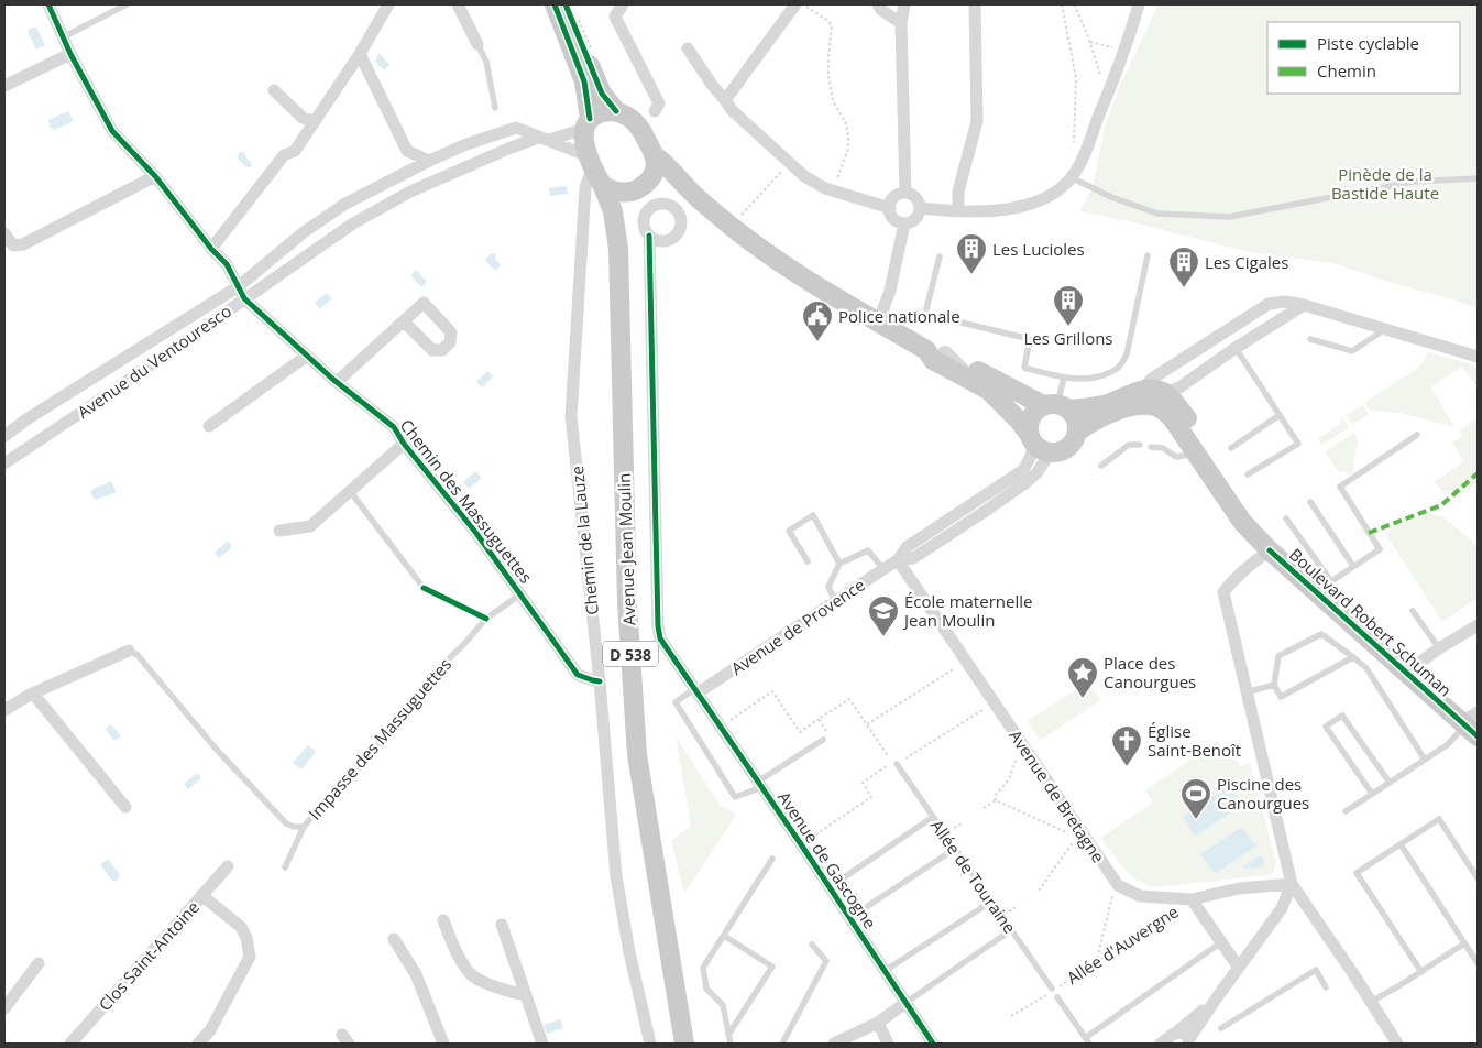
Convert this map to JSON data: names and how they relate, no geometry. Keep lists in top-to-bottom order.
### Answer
{
  "streets": {
    "main road": ["Avenue Jean Moulin", "Boulevard Robert Schuman", "D 538"],
    "street": [
      "Avenue du Ventouresco",
      "Chemin des Massuguettes",
      "Chemin de la Lauze",
      "Avenue de Provence",
      "Avenue de Bretagne",
      "Avenue de Gascogne",
      "Clos Saint-Antoine"
    ],
    "lane": ["Impasse des Massuguettes", "Allée de Touraine"],
    "path": ["Allée d'Auvergne"]
  },
  "crossings": [
    ["Avenue du Ventouresco", "Chemin des Massuguettes"],
    ["Avenue du Ventouresco", "Chemin de la Lauze"],
    ["Avenue du Ventouresco", "Avenue Jean Moulin"],
    ["Chemin des Massuguettes", "Chemin de la Lauze"],
    ["Chemin des Massuguettes", "Impasse des Massuguettes"],
    ["Chemin de la Lauze", "Avenue Jean Moulin"],
    ["Boulevard Robert Schuman", "Avenue de Provence"],
    ["Avenue de Provence", "Avenue de Bretagne"],
    ["Avenue de Provence", "Avenue de Gascogne"],
    ["Avenue de Bretagne", "Allée d'Auvergne"],
    ["Allée de Touraine", "Allée d'Auvergne"]
  ],
  "parks": ["Pinède de la Bastide Haute"],
  "places": {
    "building": ["Les Lucioles", "Les Cigales", "Les Grillons"],
    "public building": ["Police nationale"],
    "school or university": ["École maternelle Jean Moulin"],
    "place": ["Place des Canourgues"],
    "church": ["Église Saint-Benoît"],
    "sports": ["Piscine des Canourgues"]
  },
  "legend": ["Piste cyclable", "Chemin"]
}
